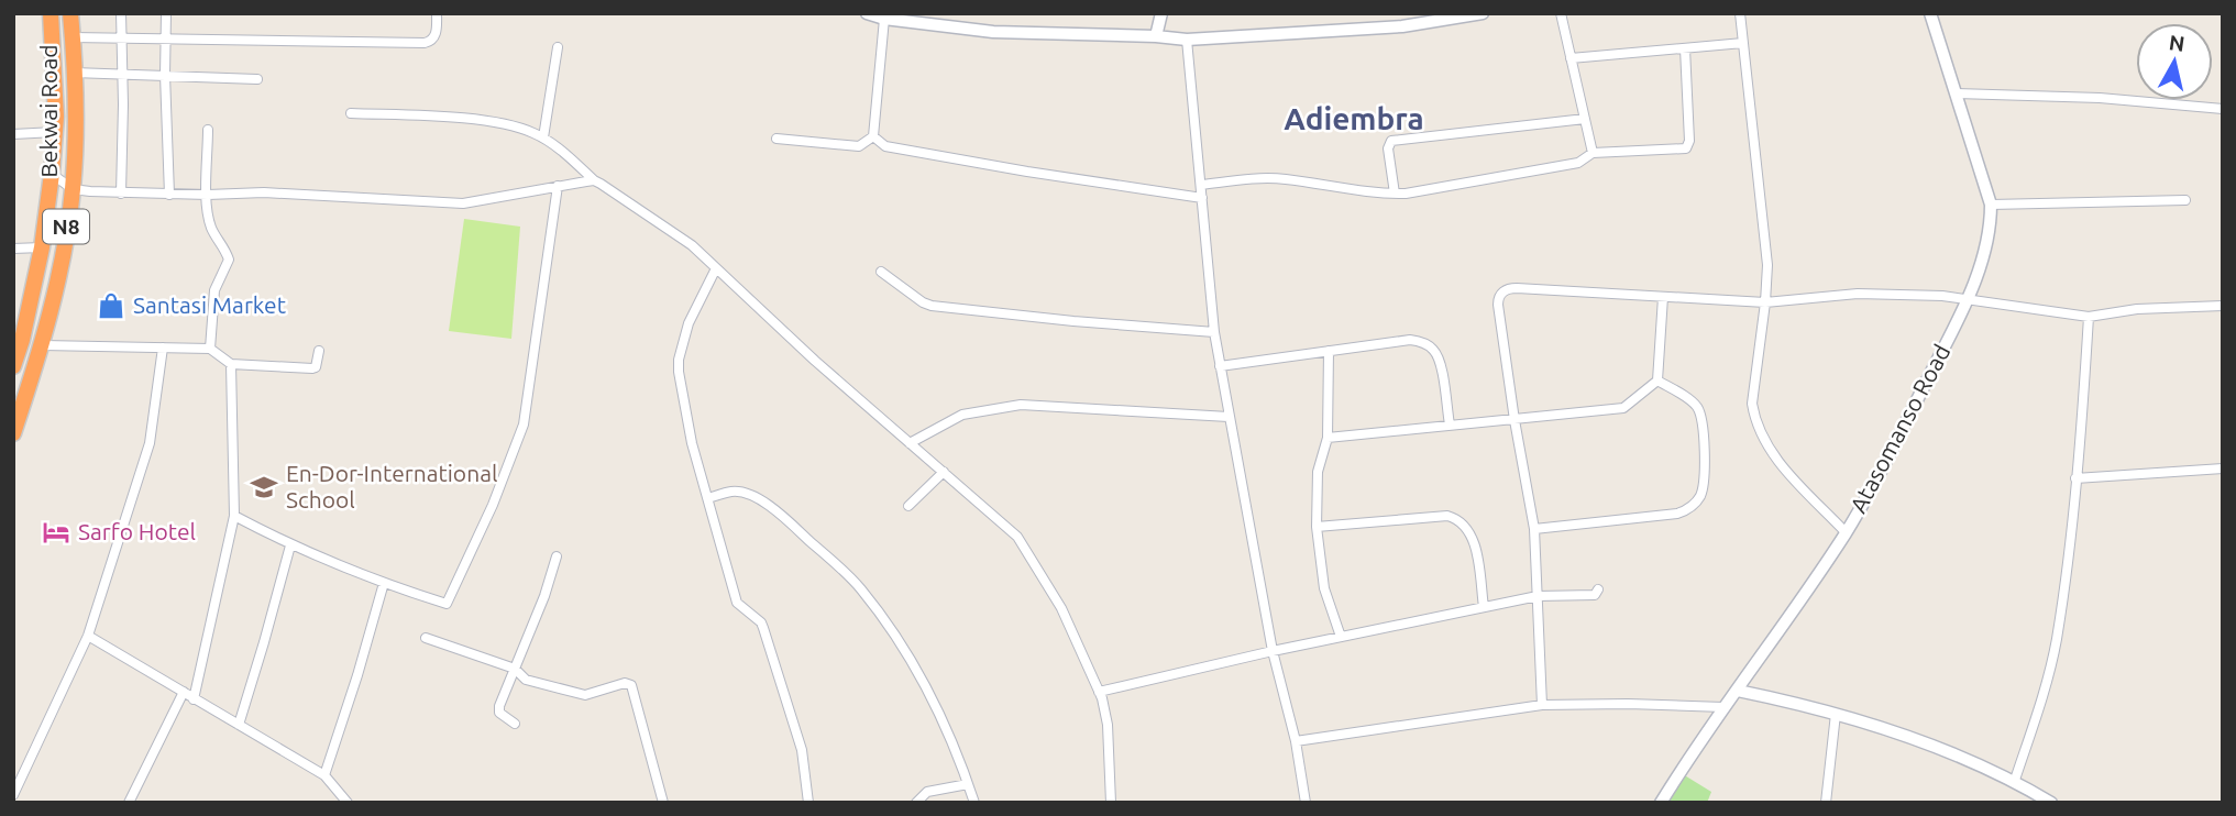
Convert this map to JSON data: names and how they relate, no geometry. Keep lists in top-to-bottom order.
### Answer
{
  "streets": {
    "highway": ["Bekwai Road", "N8"],
    "street": ["Atasomanso Road"]
  },
  "districts": ["Adiembra"],
  "places": {
    "shop": ["Santasi Market"],
    "school or university": ["En-Dor-International School"],
    "hotel": ["Sarfo Hotel"]
  },
  "north": "top"
}
